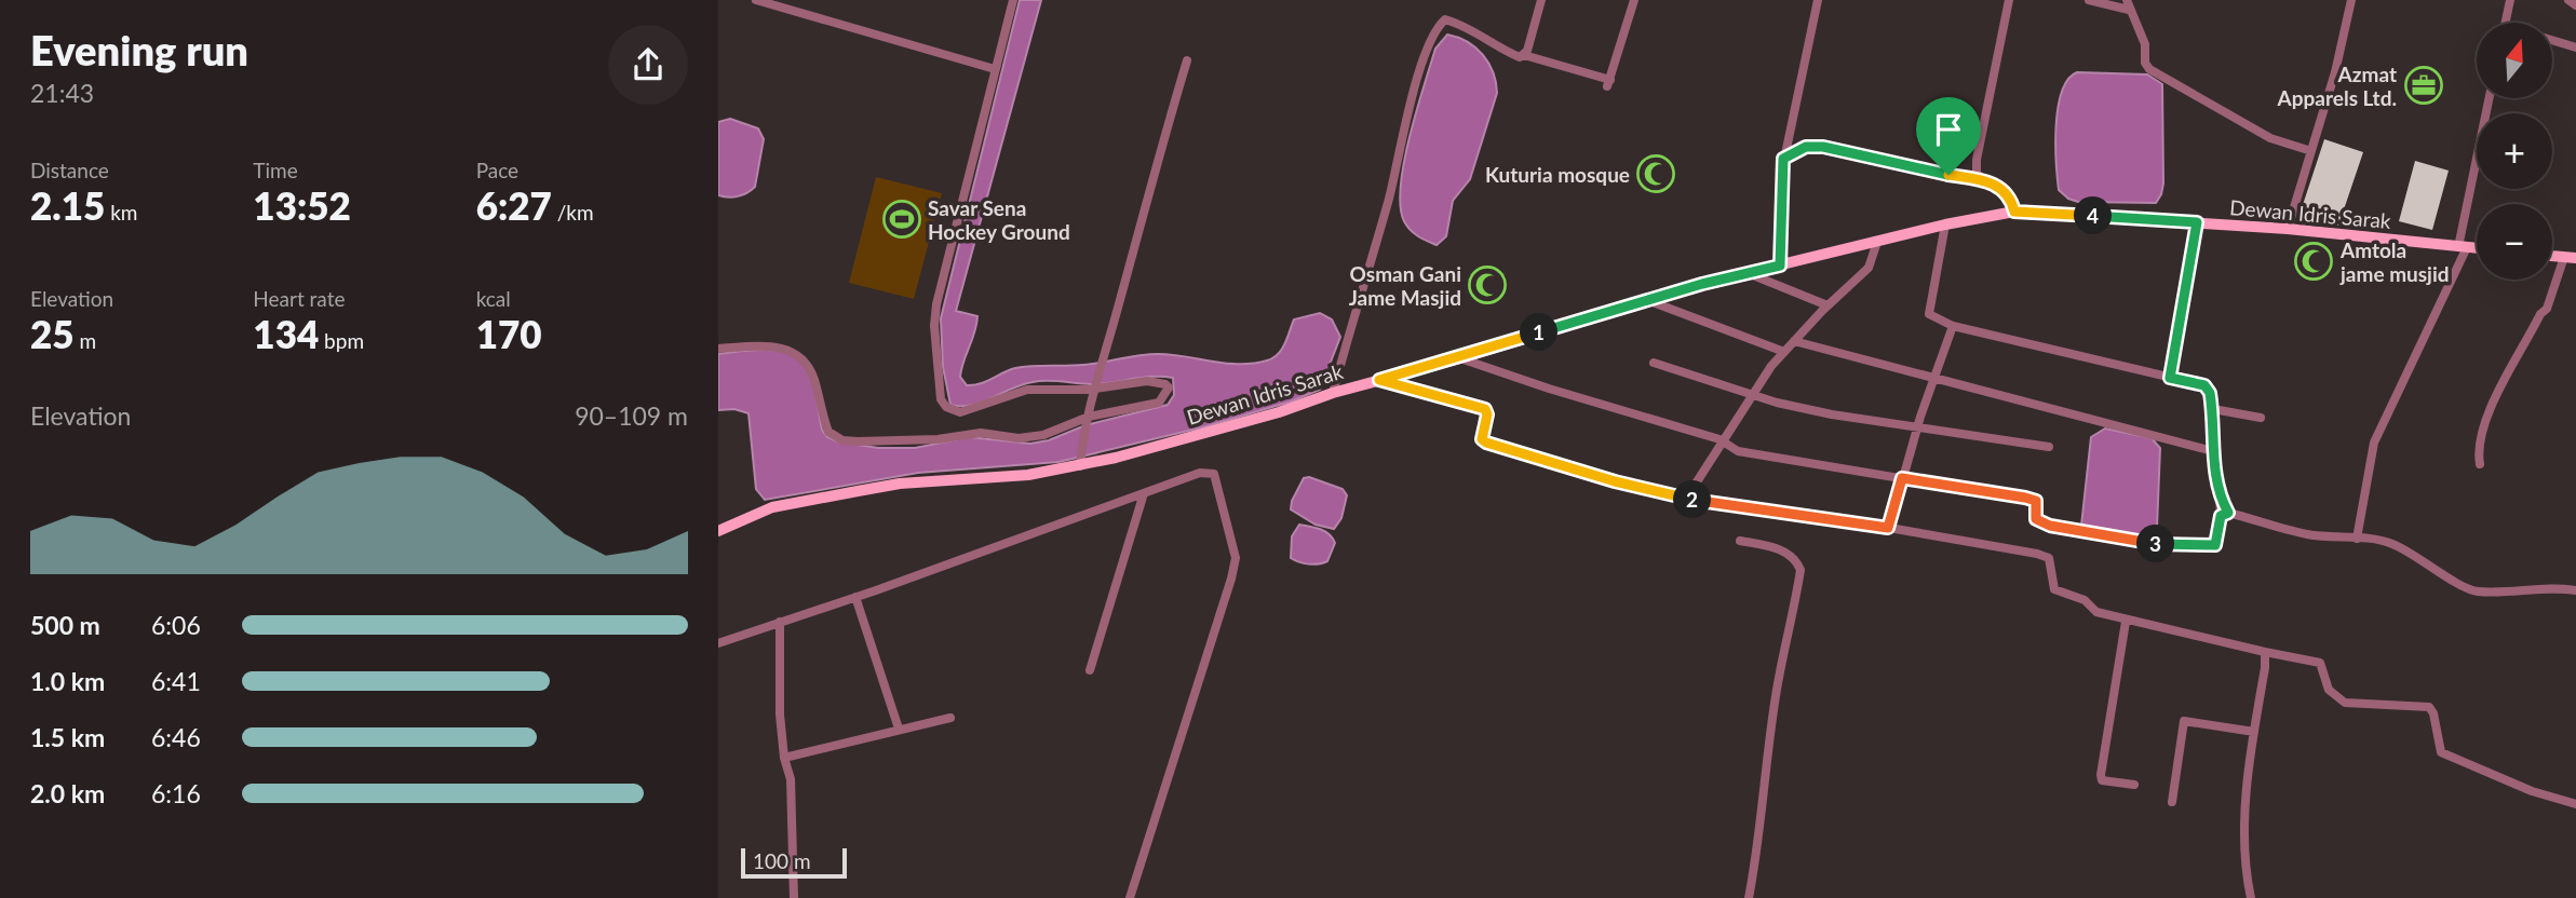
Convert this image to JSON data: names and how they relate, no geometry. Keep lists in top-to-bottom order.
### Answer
{
  "streets": {
    "main road": ["Dewan Idris Sarak"]
  },
  "places": {
    "office": ["Azmat Apparels Ltd."],
    "mosque": ["Kuturia mosque", "Amtola jame musjid", "Osman Gani Jame Masjid"],
    "sports": ["Savar Sena Hockey Ground"]
  },
  "scale_bar": "100 m",
  "north": "top",
  "page": {
    "heading": ["Evening run", "21:43"],
    "map_buttons": ["+", "−"],
    "stats": [
      ["Distance", "2.15 km"],
      ["Time", "13:52"],
      ["Pace", "6:27 /km"],
      ["Elevation", "25 m"],
      ["Heart rate", "134 bpm"],
      ["kcal", "170"]
    ],
    "pins": [
      "4",
      "1",
      "2",
      "3"
    ],
    "chart": ["Elevation", "90–109 m"],
    "list": [
      {
        "name": "500 m",
        "note": "6:06"
      },
      {
        "name": "1.0 km",
        "note": "6:41"
      },
      {
        "name": "1.5 km",
        "note": "6:46"
      },
      {
        "name": "2.0 km",
        "note": "6:16"
      }
    ],
    "scale": "100 m"
  }
}
